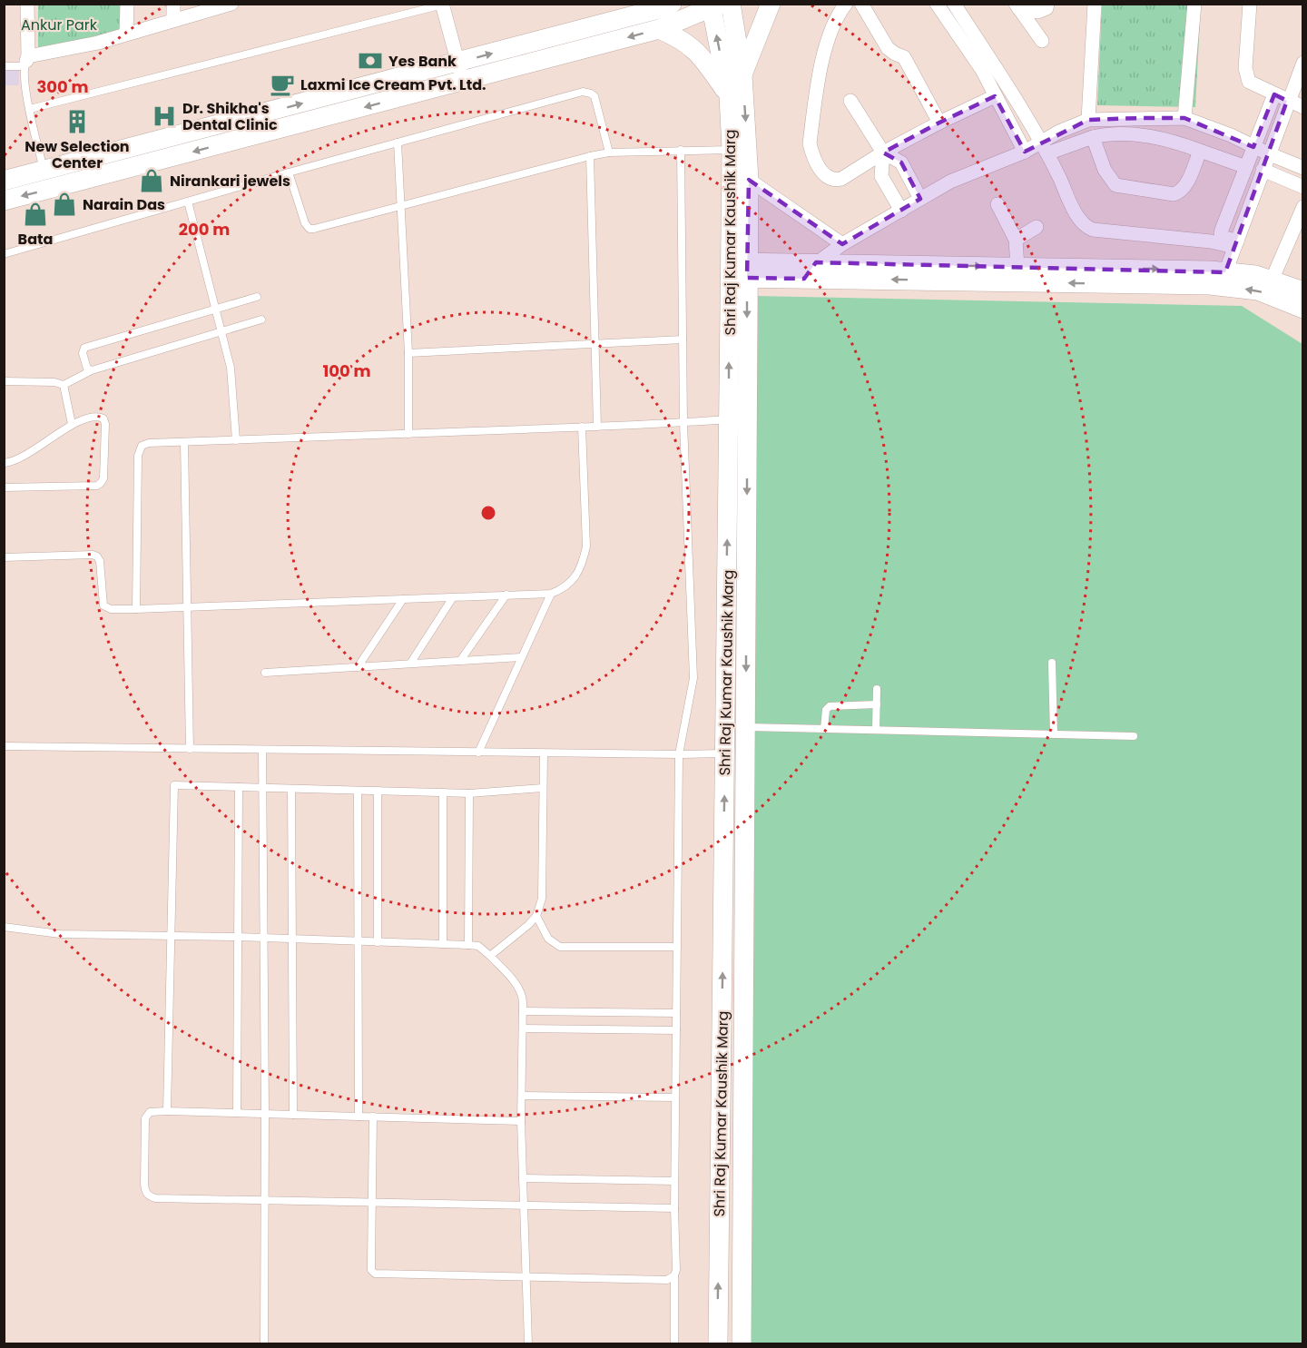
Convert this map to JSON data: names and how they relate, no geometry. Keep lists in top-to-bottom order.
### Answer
{
  "streets": {
    "street": ["Shri Raj Kumar Kaushik Marg"]
  },
  "parks": ["Ankur Park"],
  "places": {
    "bank": ["Yes Bank"],
    "cafe": ["Laxmi Ice Cream Pvt. Ltd."],
    "hospital": ["Dr. Shikha's Dental Clinic"],
    "building": ["New Selection Center"],
    "shop": ["Nirankari jewels", "Narain Das", "Bata"]
  },
  "rings": ["300 m", "200 m", "100 m"]
}
